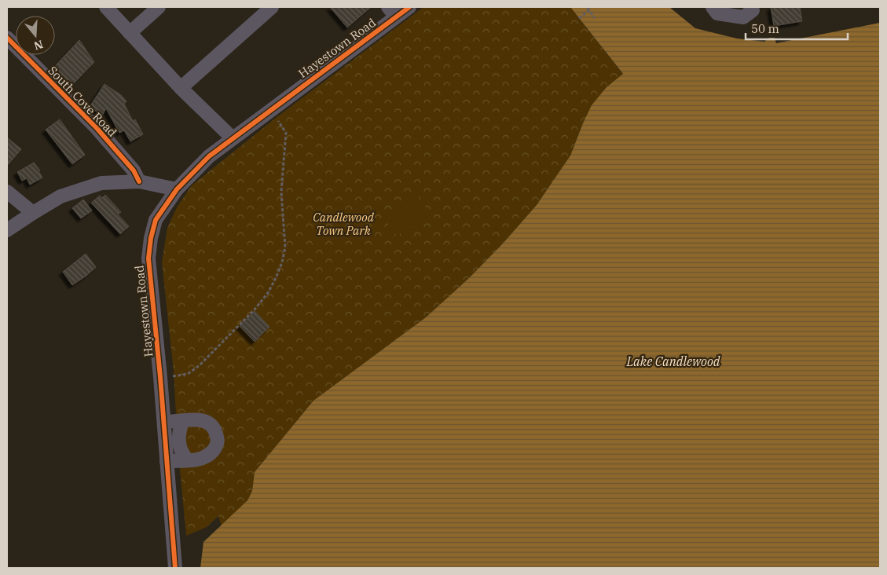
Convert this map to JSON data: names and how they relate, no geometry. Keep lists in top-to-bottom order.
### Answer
{
  "streets": {
    "street": ["Hayestown Road", "South Cove Road"]
  },
  "water": ["Lake Candlewood"],
  "parks": ["Candlewood Town Park"],
  "scale_bar": "50 m",
  "north": "bottom"
}
